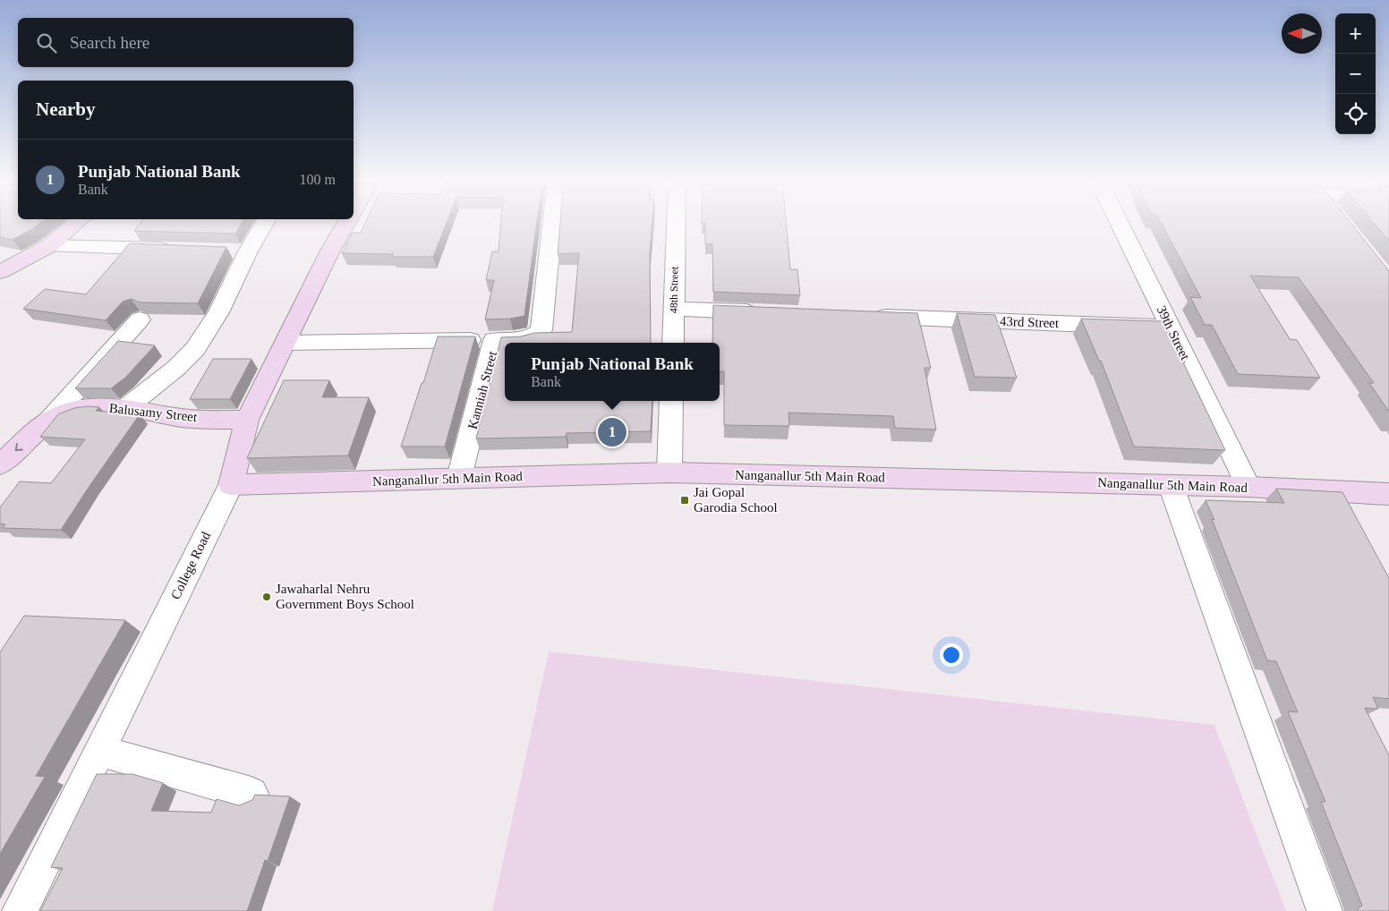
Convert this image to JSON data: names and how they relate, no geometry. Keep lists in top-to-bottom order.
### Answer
{
  "streets": {
    "street": [
      "48th Street",
      "43rd Street",
      "39th Street",
      "Kanniah Street",
      "Balusamy Street",
      "Nanganallur 5th Main Road",
      "College Road"
    ]
  },
  "crossings": [
    ["43rd Street", "39th Street"],
    ["39th Street", "Nanganallur 5th Main Road"],
    ["Kanniah Street", "Nanganallur 5th Main Road"],
    ["Balusamy Street", "College Road"],
    ["Nanganallur 5th Main Road", "College Road"]
  ],
  "places": {
    "transit": ["Jai Gopal Garodia School"],
    "other": ["Jawaharlal Nehru Government Boys School"]
  },
  "north": "left",
  "page": {
    "map_buttons": ["+", "−"],
    "search": "Search here",
    "heading": "Nearby",
    "list": [
      {
        "mark": "1",
        "name": "Punjab National Bank",
        "note": "Bank",
        "value": "100 m"
      }
    ],
    "popup": ["Punjab National Bank", "Bank"],
    "pins": "1"
  }
}
